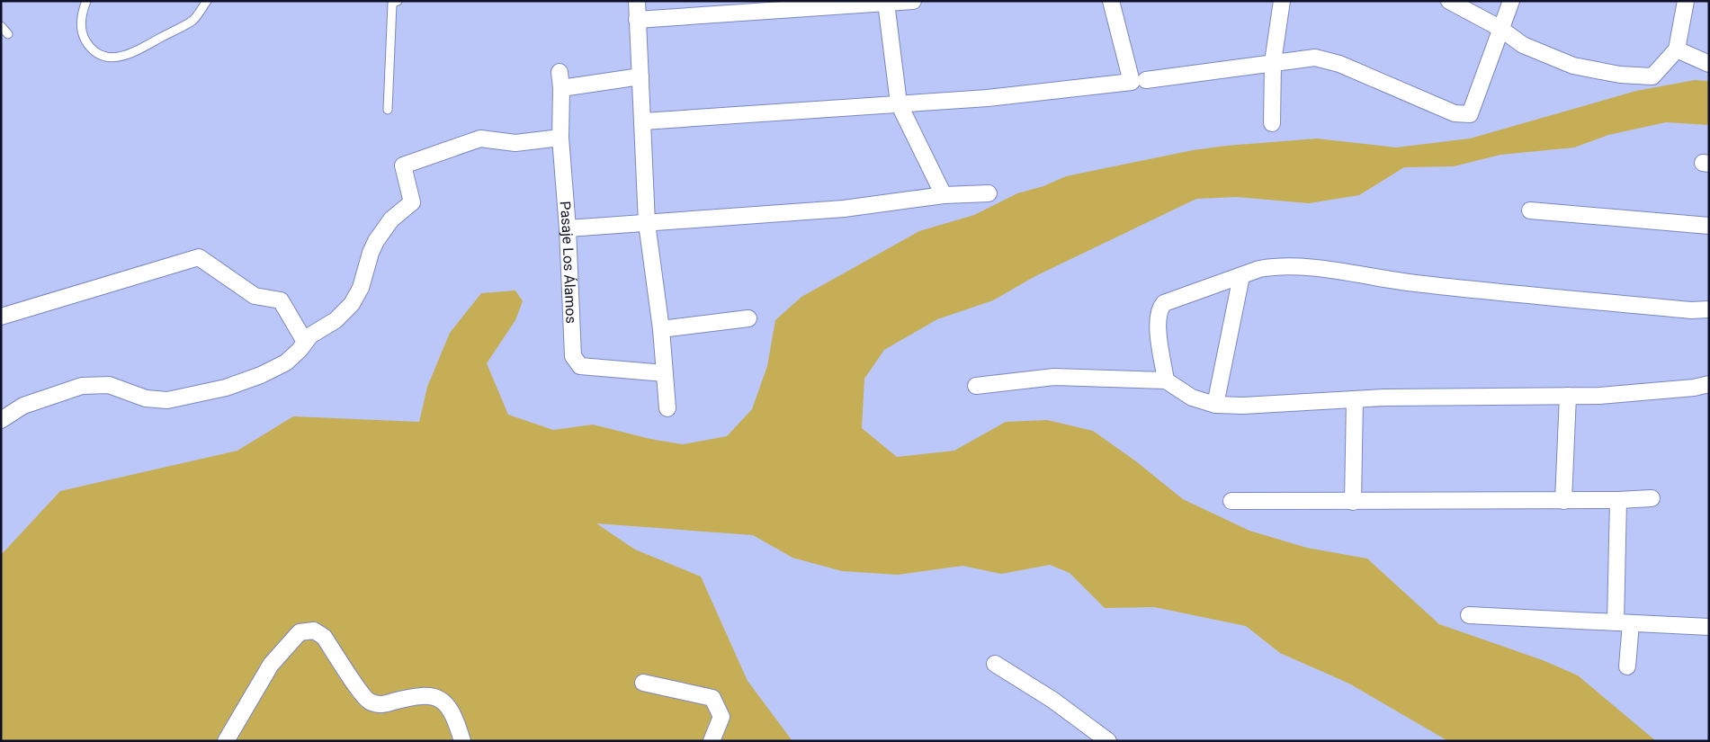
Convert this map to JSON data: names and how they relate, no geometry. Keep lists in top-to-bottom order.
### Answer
{
  "streets": {
    "street": ["Pasaje Los Álamos"]
  }
}
